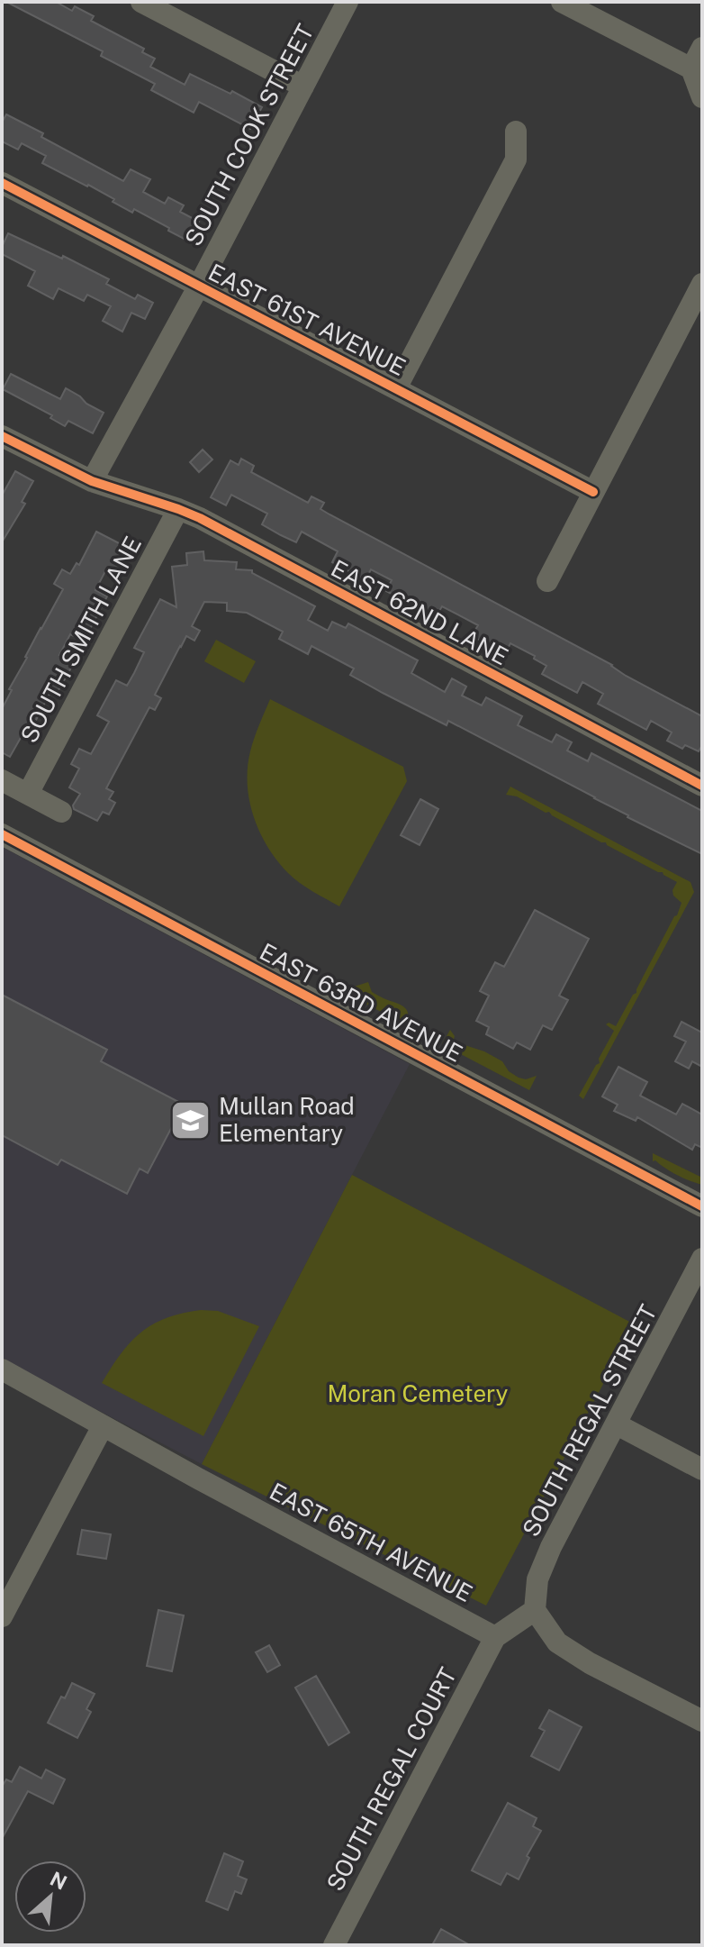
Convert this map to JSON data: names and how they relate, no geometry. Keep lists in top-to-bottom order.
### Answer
{
  "streets": {
    "street": [
      "SOUTH COOK STREET",
      "EAST 61ST AVENUE",
      "EAST 62ND LANE",
      "SOUTH SMITH LANE",
      "EAST 63RD AVENUE",
      "SOUTH REGAL STREET",
      "EAST 65TH AVENUE",
      "SOUTH REGAL COURT"
    ]
  },
  "crossings": [
    ["SOUTH COOK STREET", "EAST 61ST AVENUE"],
    ["SOUTH COOK STREET", "EAST 62ND LANE"],
    ["EAST 62ND LANE", "SOUTH SMITH LANE"],
    ["EAST 65TH AVENUE", "SOUTH REGAL COURT"]
  ],
  "parks": ["Moran Cemetery"],
  "places": {
    "school or university": ["Mullan Road Elementary"]
  },
  "north": "top right"
}
